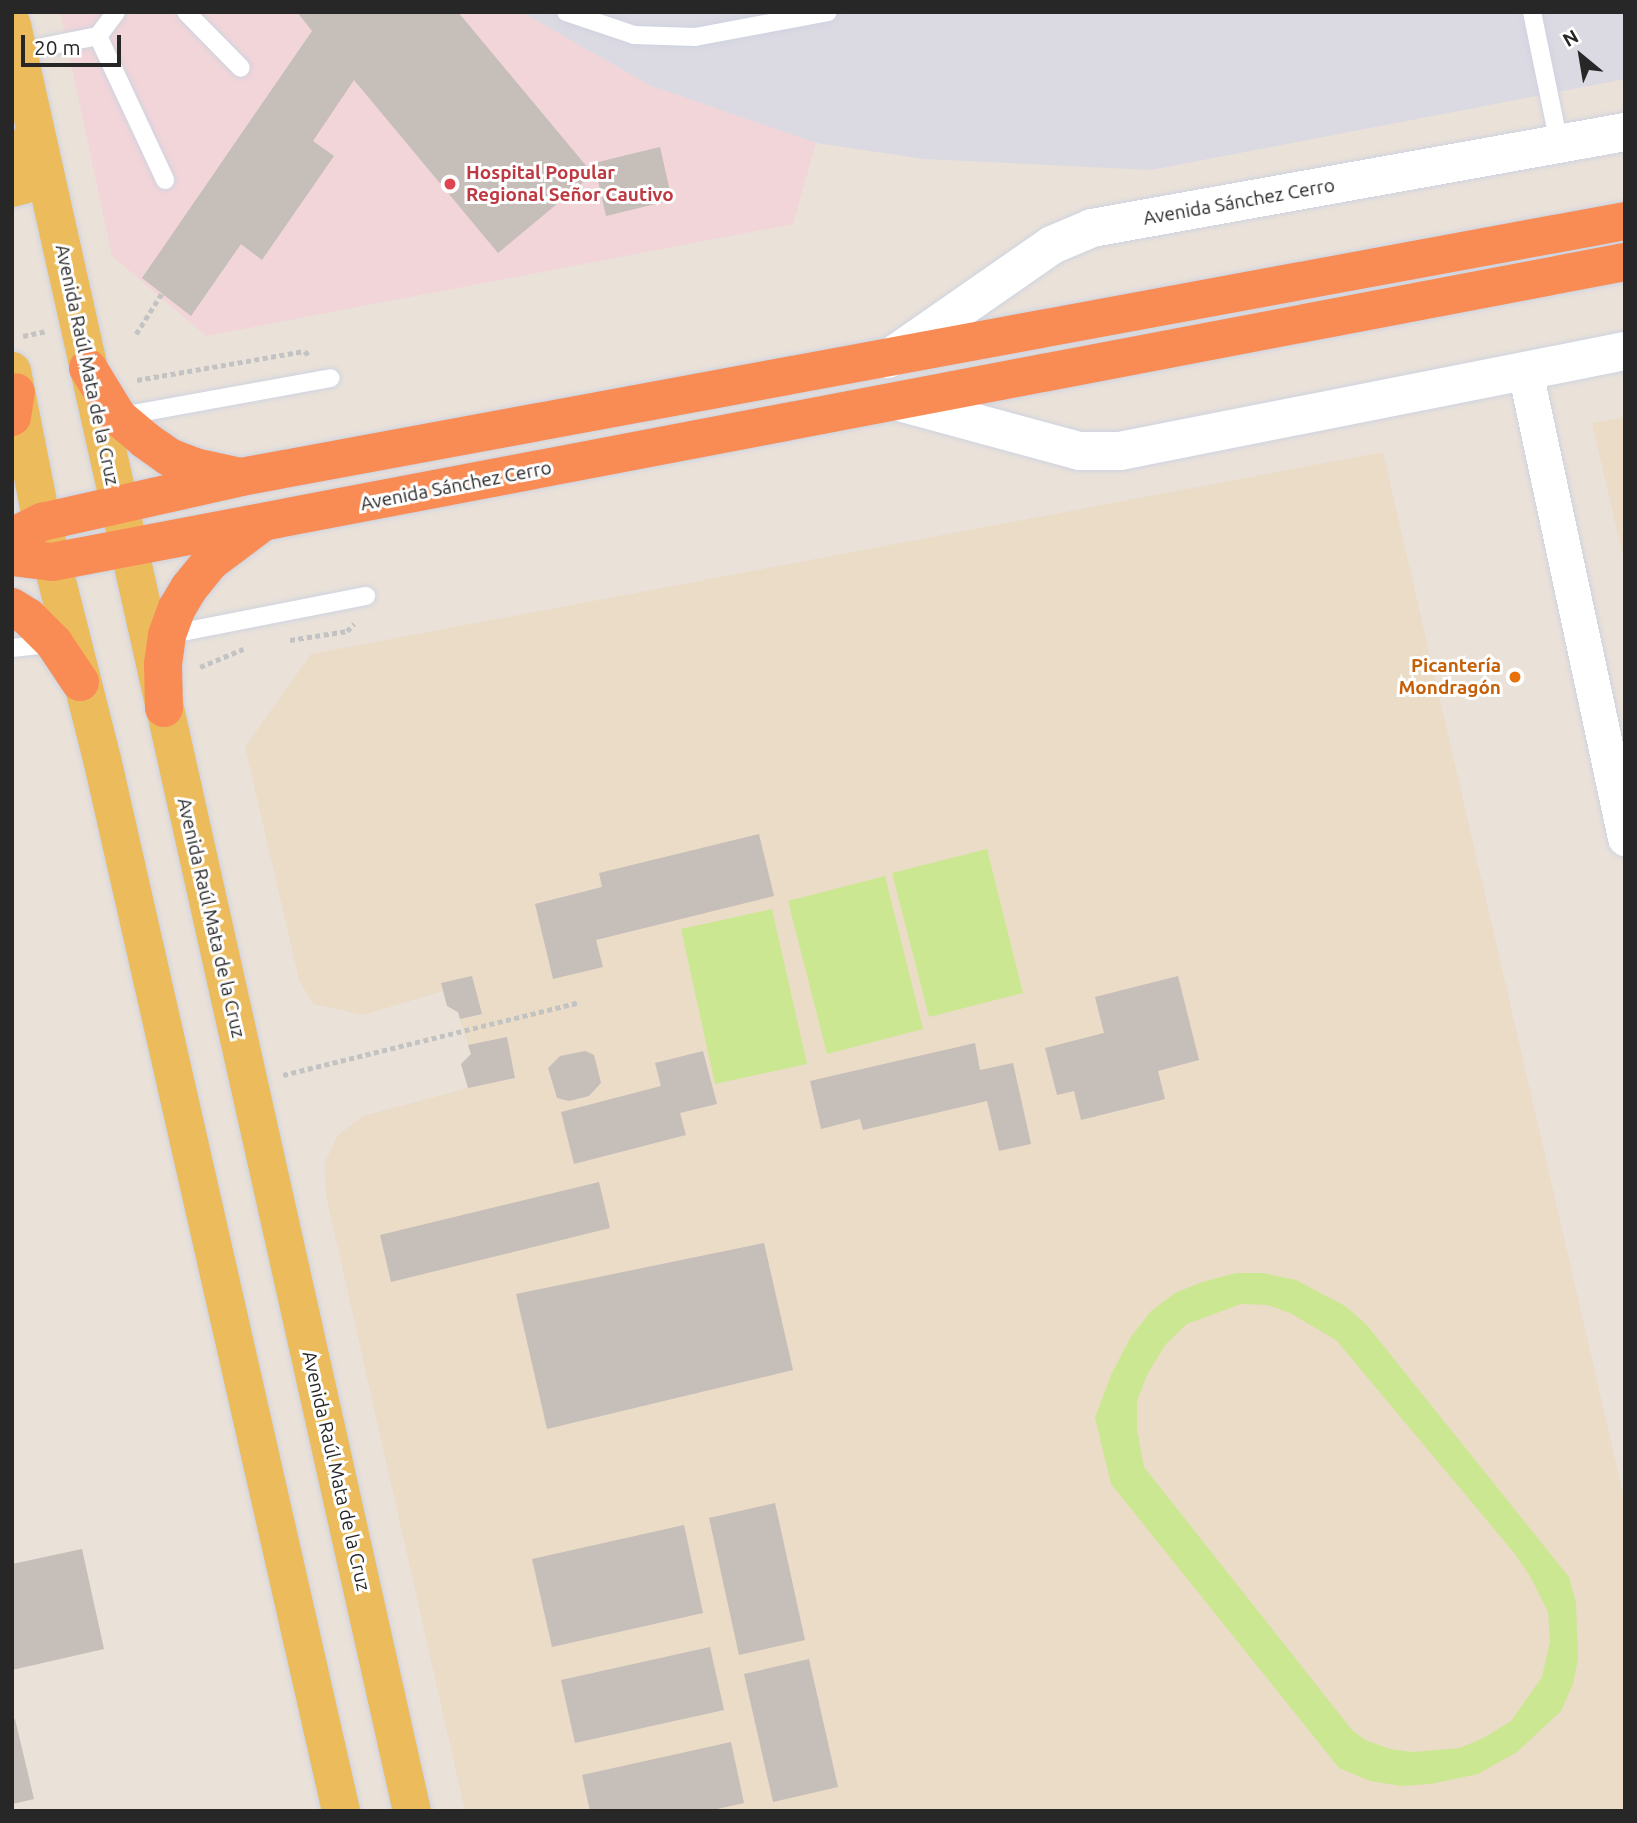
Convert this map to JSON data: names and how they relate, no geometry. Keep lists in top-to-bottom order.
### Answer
{
  "streets": {
    "highway": ["Avenida Sánchez Cerro"],
    "main road": ["Avenida Raúl Mata de la Cruz"]
  },
  "crossings": [
    ["Avenida Sánchez Cerro", "Avenida Raúl Mata de la Cruz"]
  ],
  "places": ["Hospital Popular Regional Señor Cautivo", "Picantería Mondragón"],
  "scale_bar": "20 m",
  "north": "top left"
}
